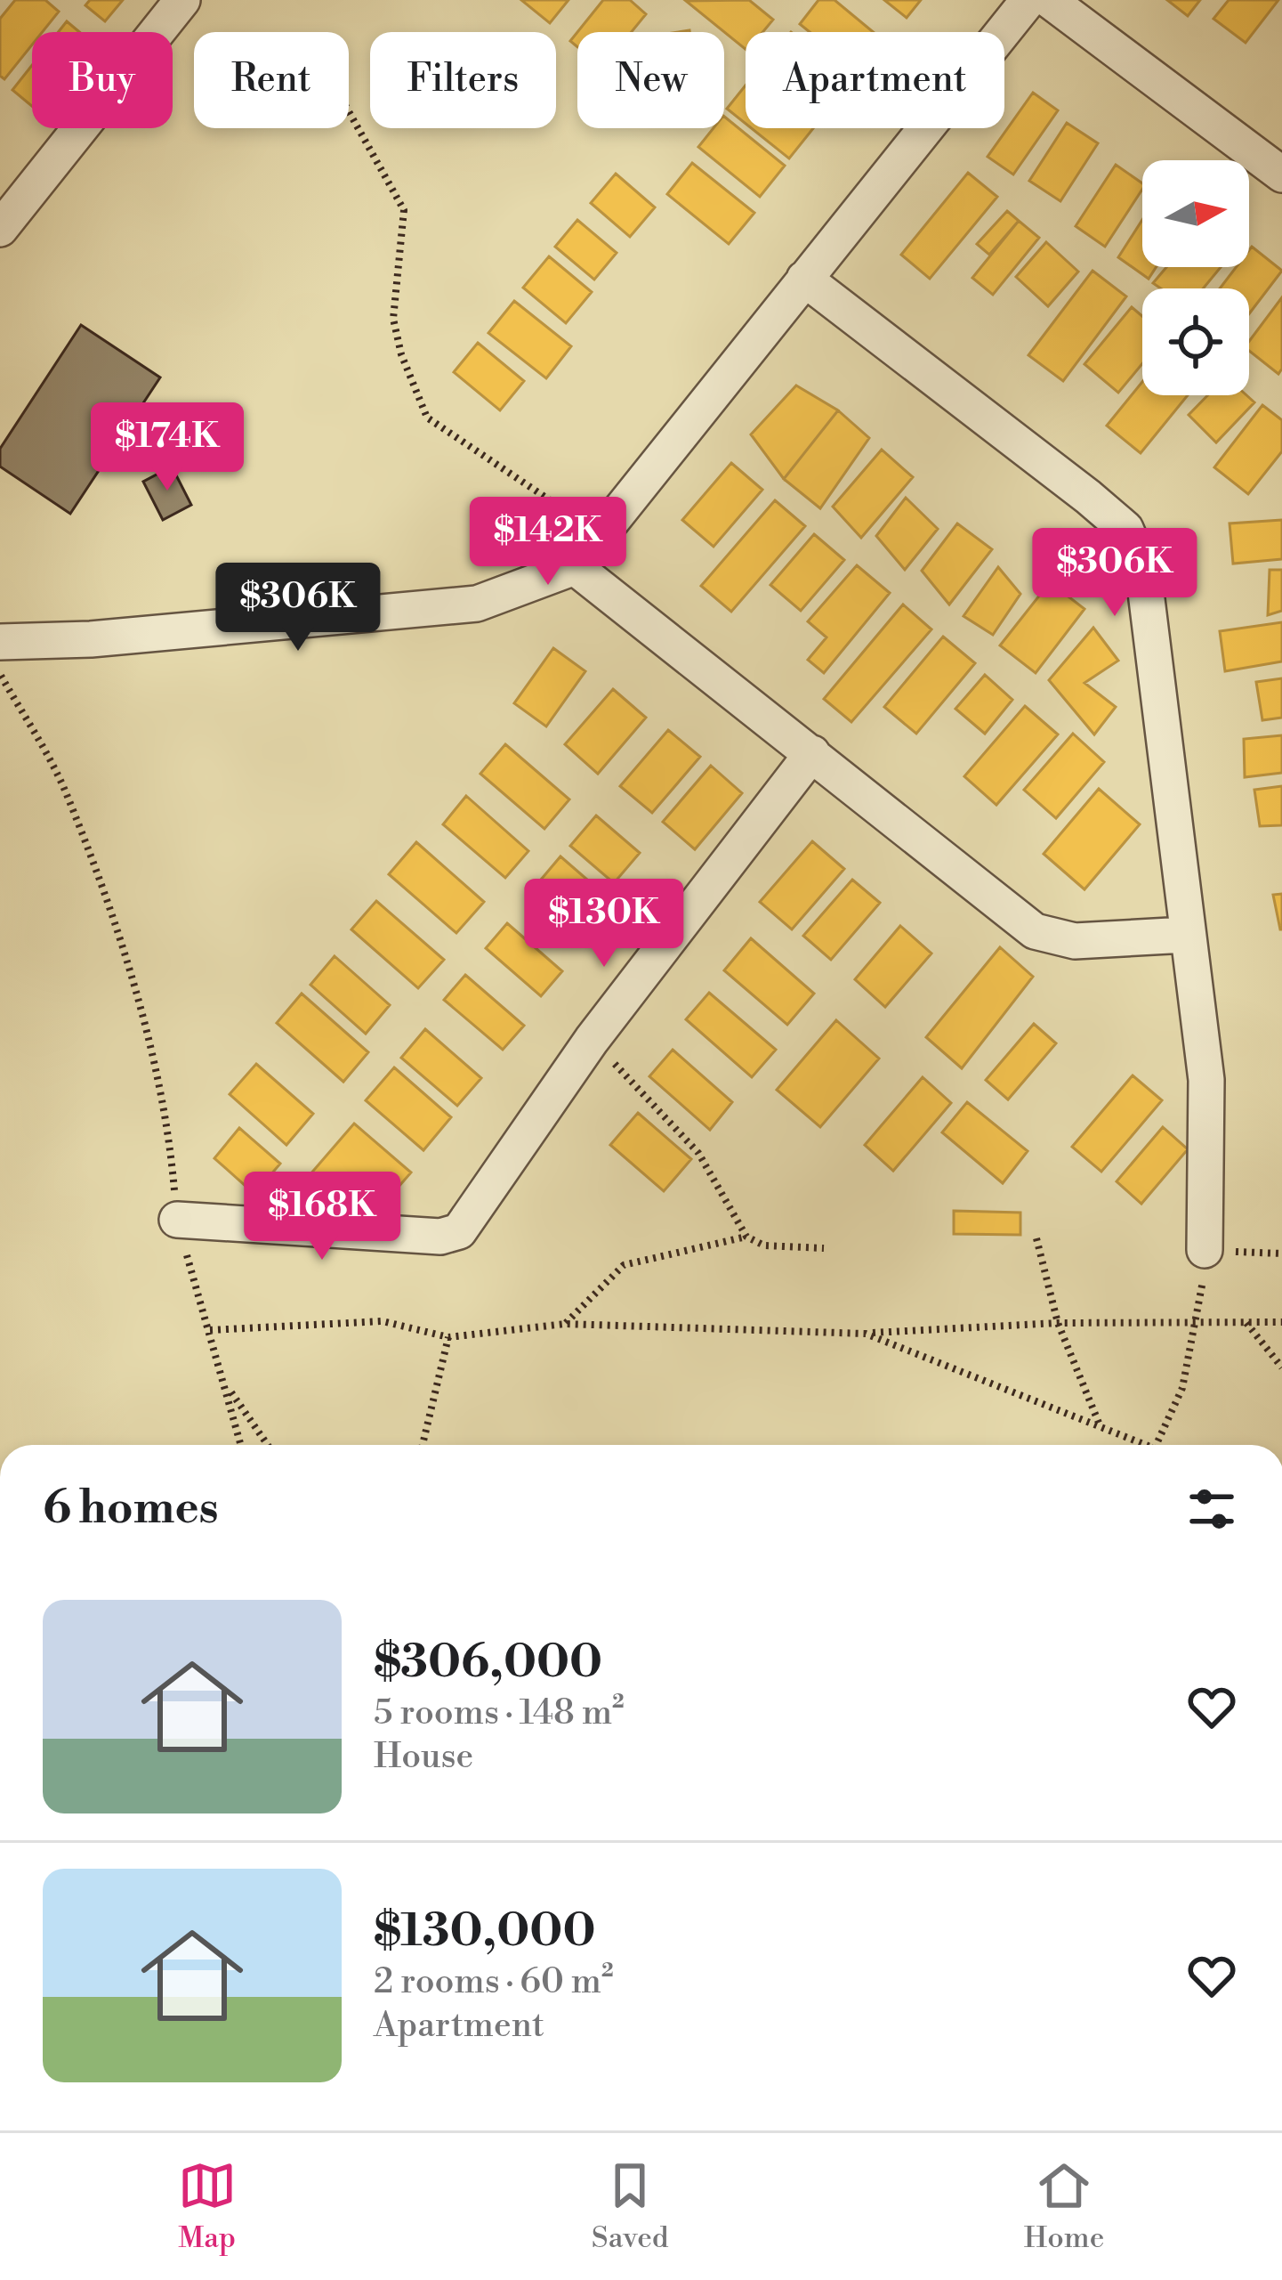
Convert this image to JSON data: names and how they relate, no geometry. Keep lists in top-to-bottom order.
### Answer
{
  "north": "right",
  "page": {
    "chip": [
      "Buy",
      "Rent",
      "Filters",
      "New",
      "Apartment"
    ],
    "price": [
      "$174K",
      "$142K",
      "$306K",
      "$306K",
      "$130K",
      "$168K"
    ],
    "heading": "6 homes",
    "list": [
      {
        "name": "$306,000",
        "note": "5 rooms · 148 m² · House"
      },
      {
        "name": "$130,000",
        "note": "2 rooms · 60 m² · Apartment"
      }
    ],
    "tabs": ["Map", "Saved", "Home"]
  }
}
